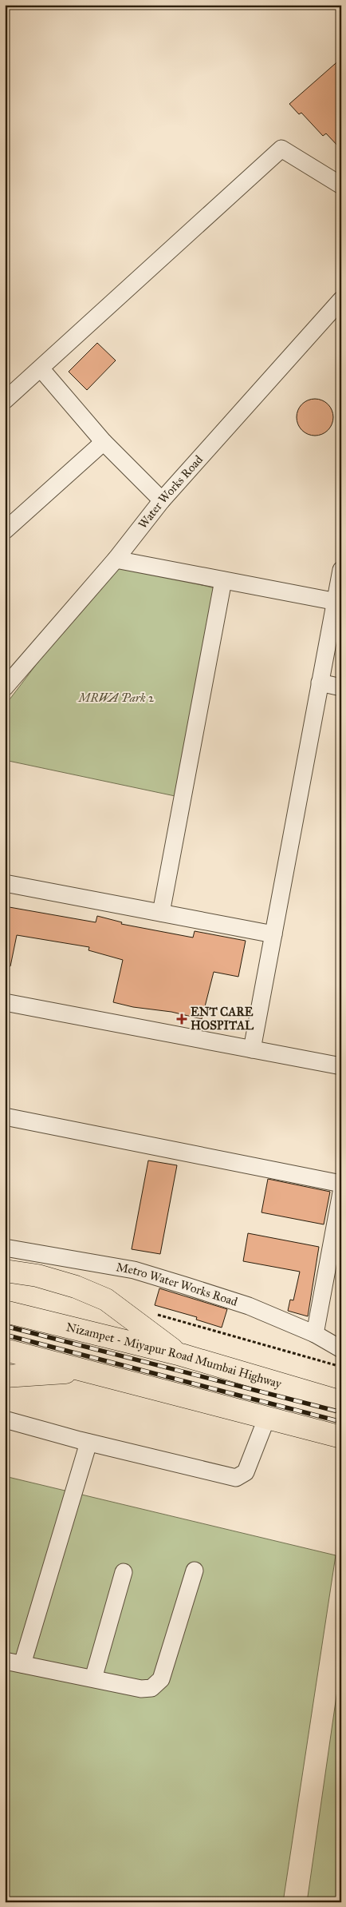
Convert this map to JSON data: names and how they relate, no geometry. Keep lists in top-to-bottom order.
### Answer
{
  "streets": {
    "highway": ["Nizampet - Miyapur Road Mumbai Highway"],
    "street": ["Water Works Road", "Metro Water Works Road"]
  },
  "parks": ["MRWA Park 2"],
  "places": {
    "health": ["ENT CARE HOSPITAL"]
  }
}
